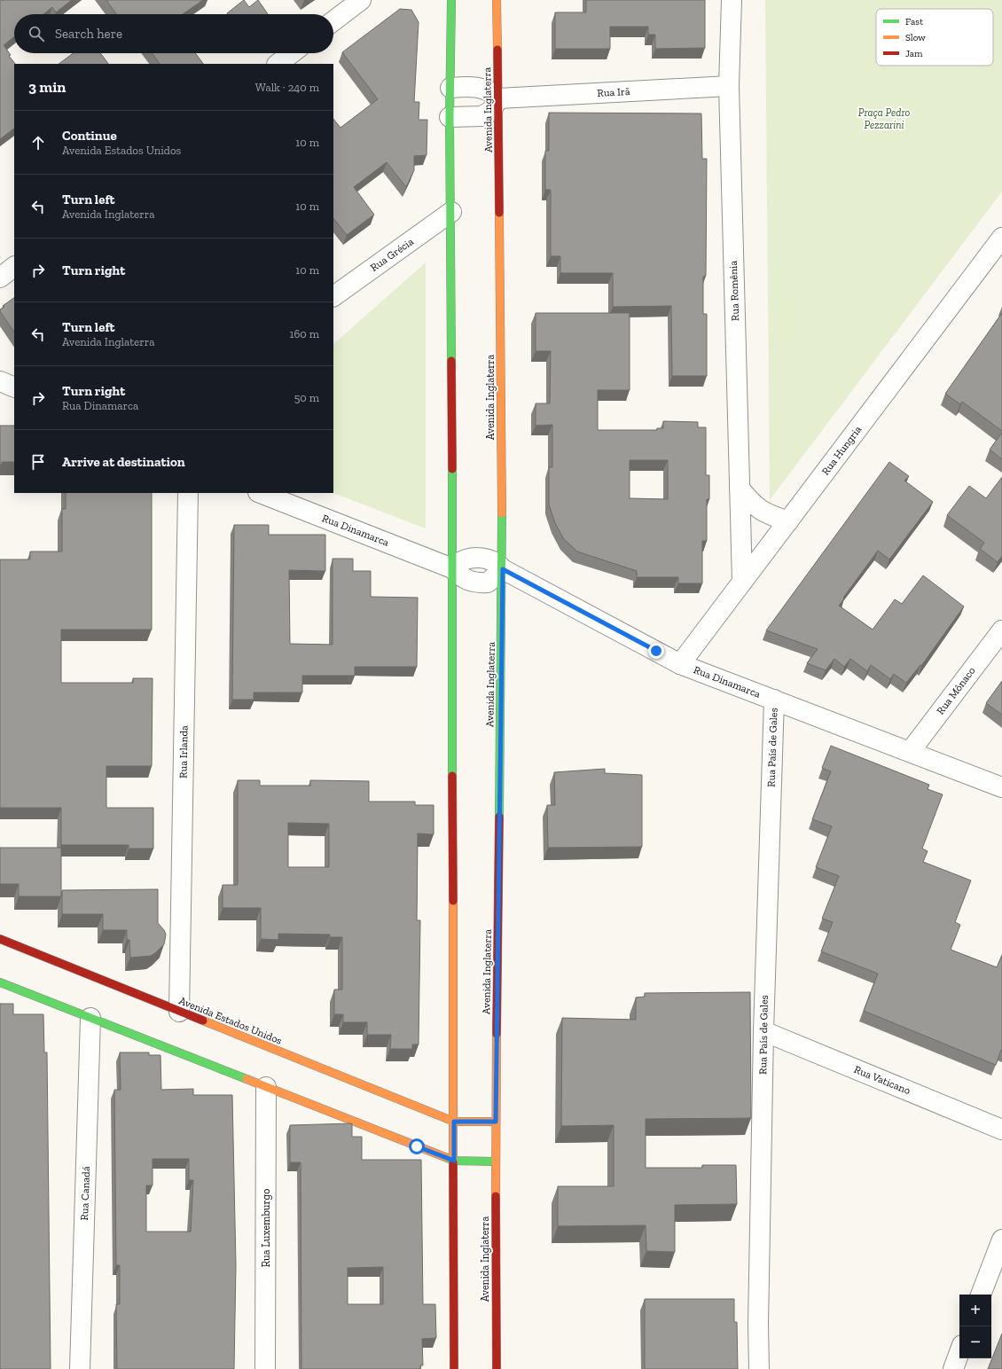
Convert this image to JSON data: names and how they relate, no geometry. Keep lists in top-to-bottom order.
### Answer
{
  "streets": {
    "main road": ["Avenida Inglaterra", "Avenida Estados Unidos"],
    "street": [
      "Rua Irã",
      "Rua Grécia",
      "Rua Romênia",
      "Rua Hungria",
      "Rua Dinamarca",
      "Rua Mônaco",
      "Rua País de Gales",
      "Rua Irlanda",
      "Rua Vaticano",
      "Rua Canadá",
      "Rua Luxemburgo"
    ]
  },
  "crossings": [
    ["Rua Irã", "Avenida Inglaterra"],
    ["Rua Irã", "Rua Romênia"],
    ["Avenida Inglaterra", "Rua Dinamarca"],
    ["Rua Romênia", "Rua Hungria"],
    ["Rua Hungria", "Rua Dinamarca"],
    ["Rua Dinamarca", "Rua Mônaco"],
    ["Rua Dinamarca", "Rua País de Gales"],
    ["Rua País de Gales", "Rua Vaticano"],
    ["Rua Irlanda", "Avenida Estados Unidos"]
  ],
  "parks": ["Praça Pedro Pezzarini"],
  "legend": ["Fast", "Slow", "Jam"],
  "page": {
    "search": "Search here",
    "heading": ["3 min", "Walk · 240 m"],
    "list": [
      ["Continue", "Avenida Estados Unidos", "10 m"],
      ["Turn left", "Avenida Inglaterra", "10 m"],
      ["Turn right", "10 m"],
      ["Turn left", "Avenida Inglaterra", "160 m"],
      ["Turn right", "Rua Dinamarca", "50 m"],
      "Arrive at destination"
    ],
    "map_buttons": ["+", "−"]
  }
}
